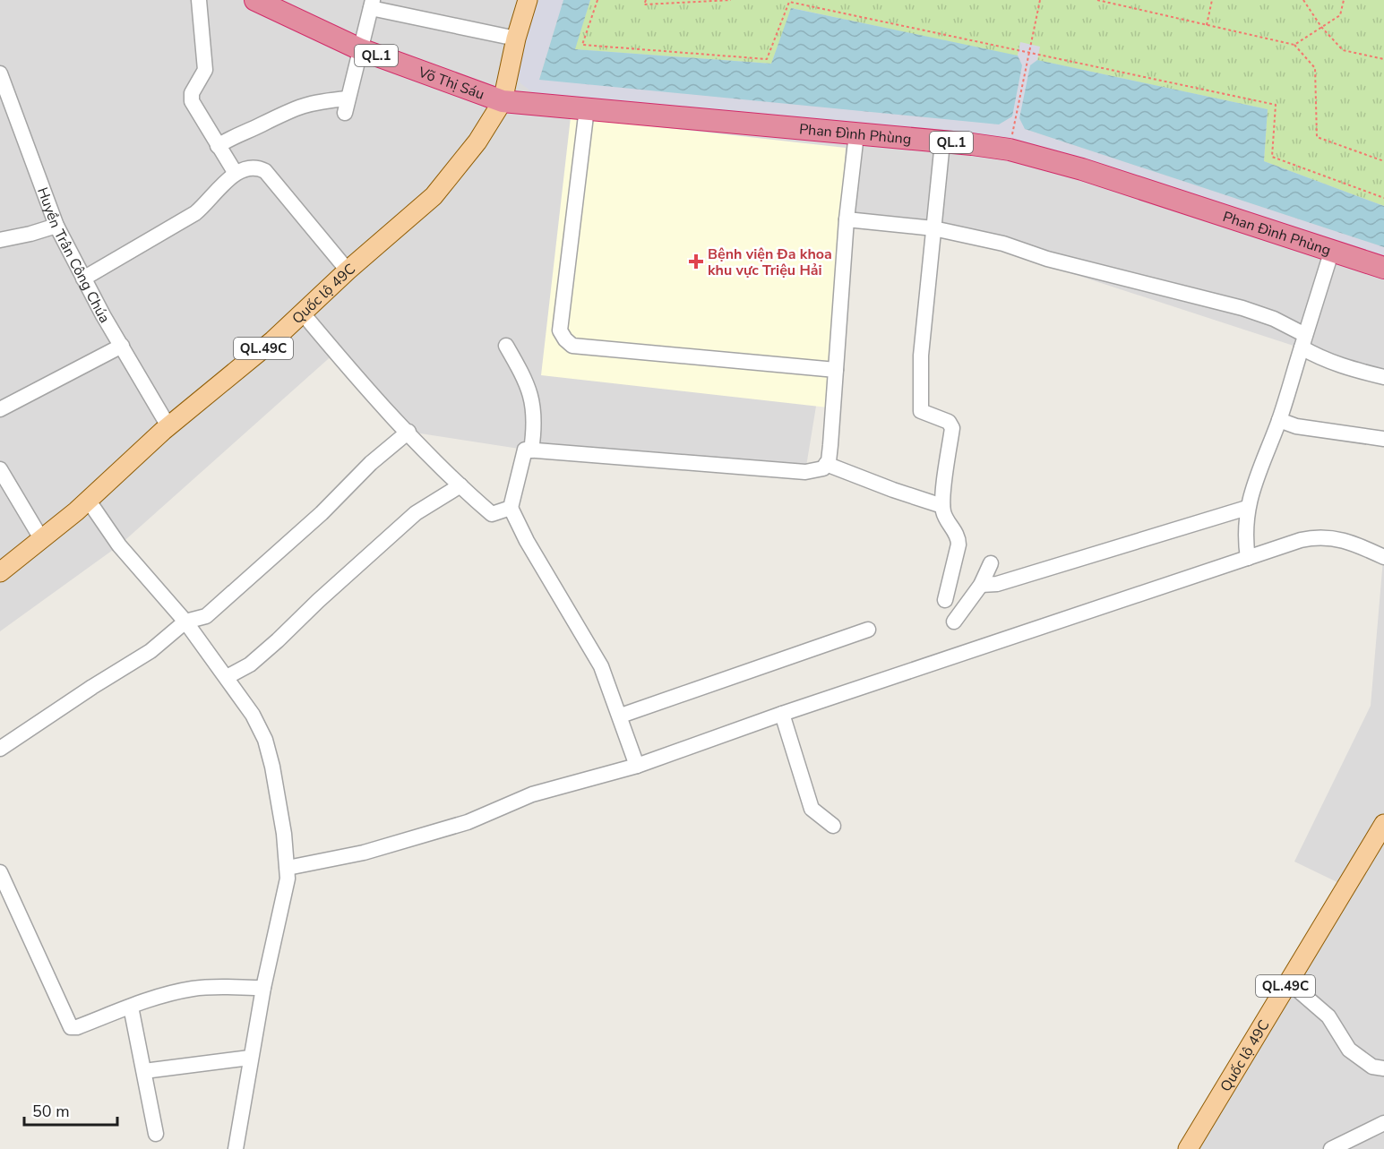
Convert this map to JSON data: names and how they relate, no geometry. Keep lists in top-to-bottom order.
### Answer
{
  "streets": {
    "highway": ["QL.1", "Võ Thị Sáu", "Phan Đình Phùng"],
    "main road": ["Quốc lộ 49C", "QL.49C"],
    "street": ["Huyền Trân Công Chúa"]
  },
  "crossings": [
    ["Võ Thị Sáu", "Phan Đình Phùng"],
    ["Võ Thị Sáu", "Quốc lộ 49C"],
    ["Võ Thị Sáu", "QL.49C"],
    ["Phan Đình Phùng", "Quốc lộ 49C"],
    ["Phan Đình Phùng", "QL.49C"],
    ["Huyền Trân Công Chúa", "Quốc lộ 49C"],
    ["Quốc lộ 49C", "QL.49C"]
  ],
  "places": {
    "health": ["Bệnh viện Đa khoa khu vực Triệu Hải"]
  },
  "scale_bar": "50 m"
}
